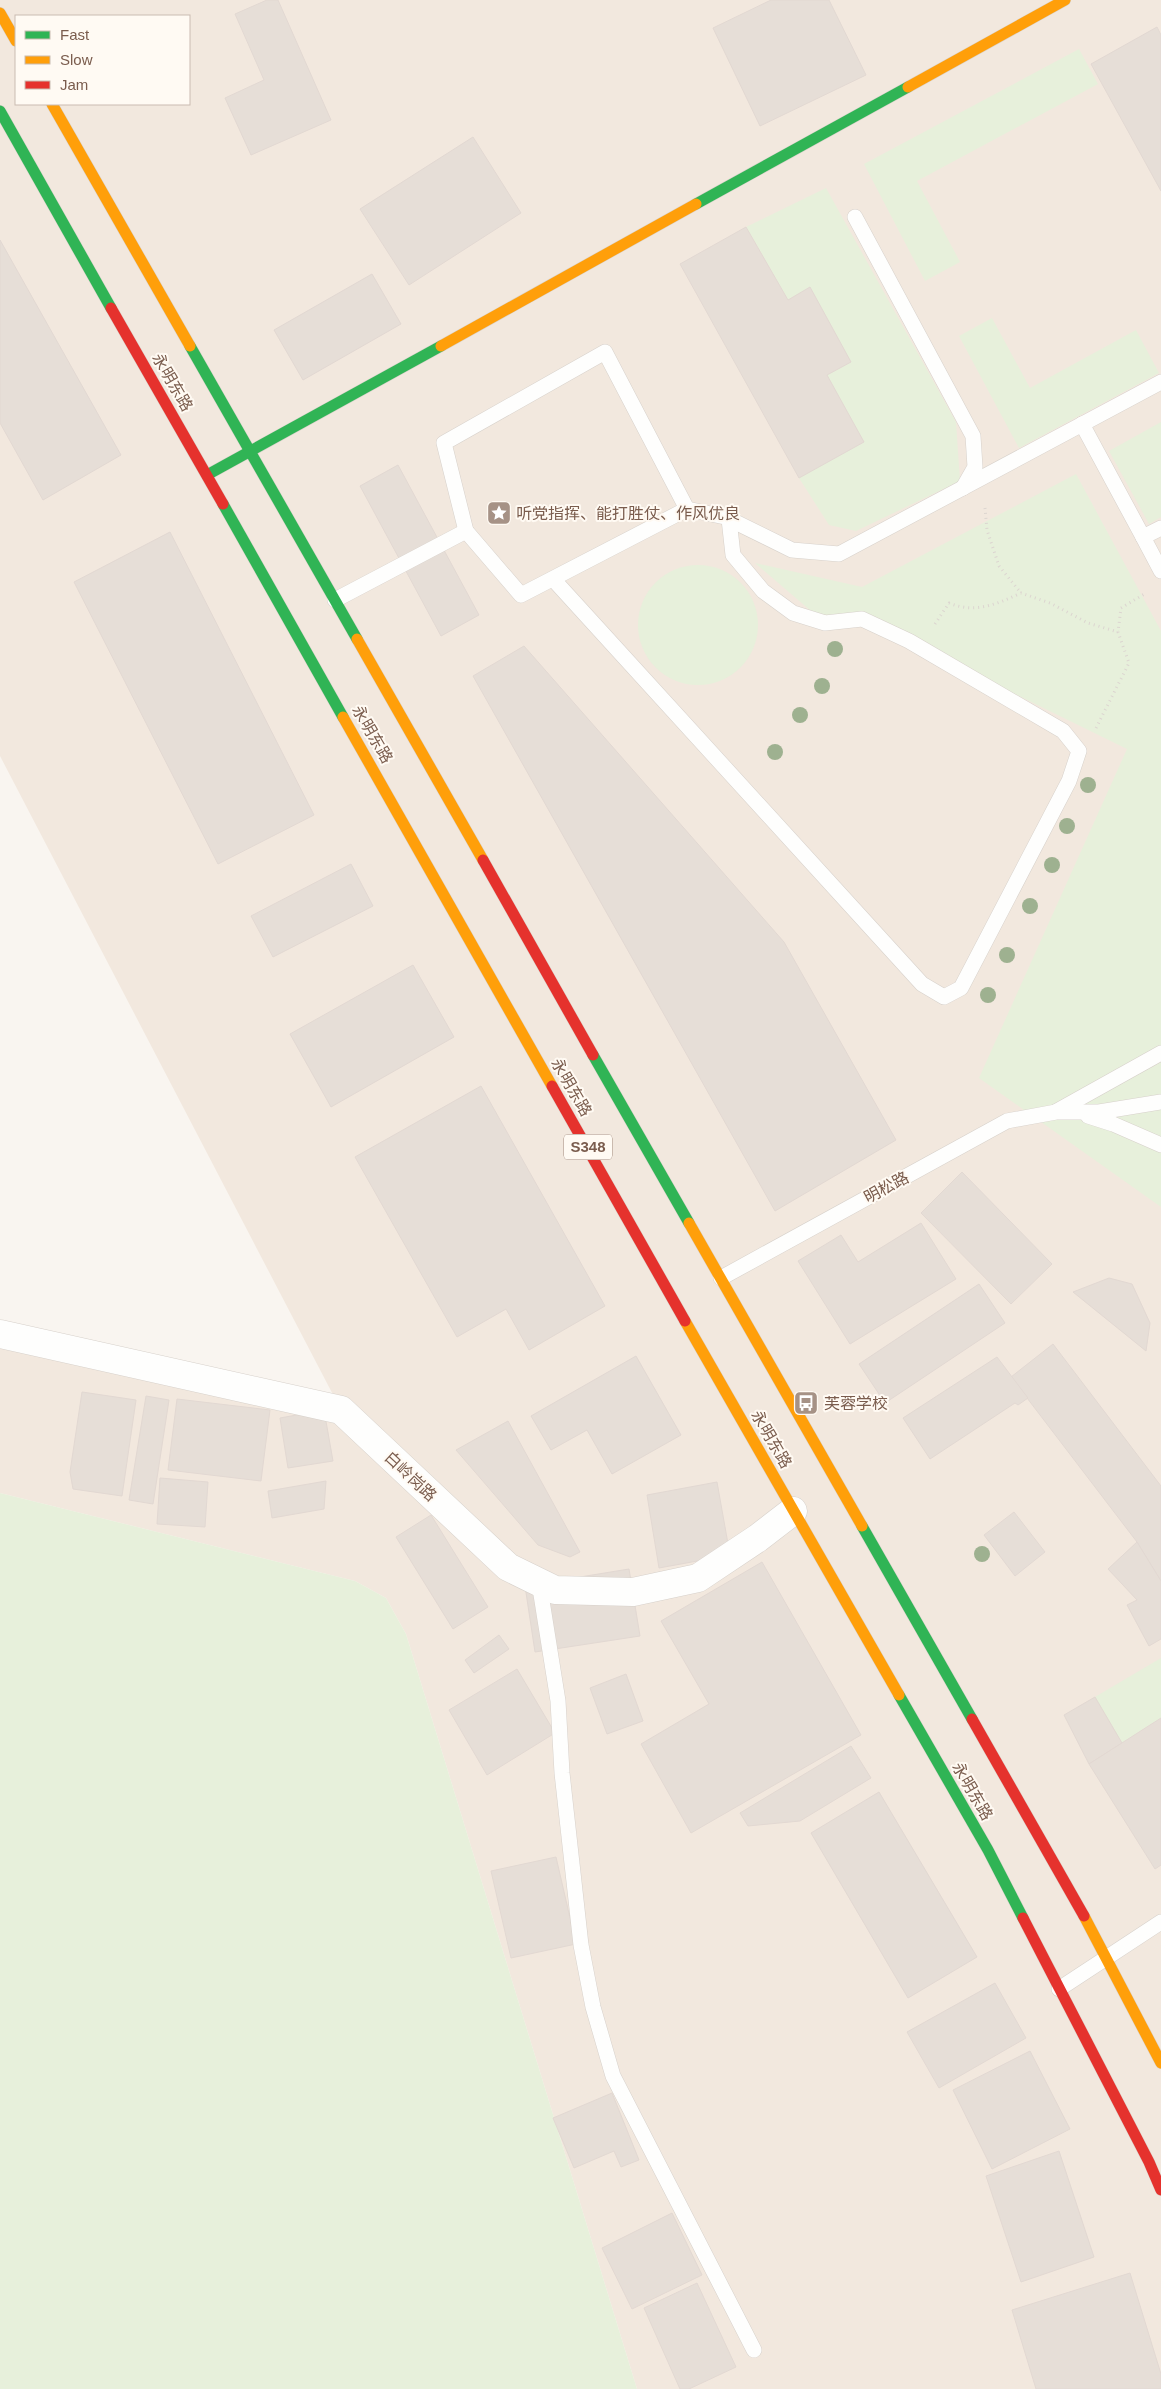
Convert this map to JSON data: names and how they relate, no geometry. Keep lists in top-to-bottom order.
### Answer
{
  "streets": {
    "main road": ["永明东路", "S348"],
    "street": ["白岭岗路"],
    "lane": ["明松路"]
  },
  "crossings": [
    ["永明东路", "明松路"],
    ["永明东路", "白岭岗路"]
  ],
  "places": {
    "place": ["听党指挥、能打胜仗、作风优良"],
    "bus stop": ["芙蓉学校"]
  },
  "legend": ["Fast", "Slow", "Jam"]
}
